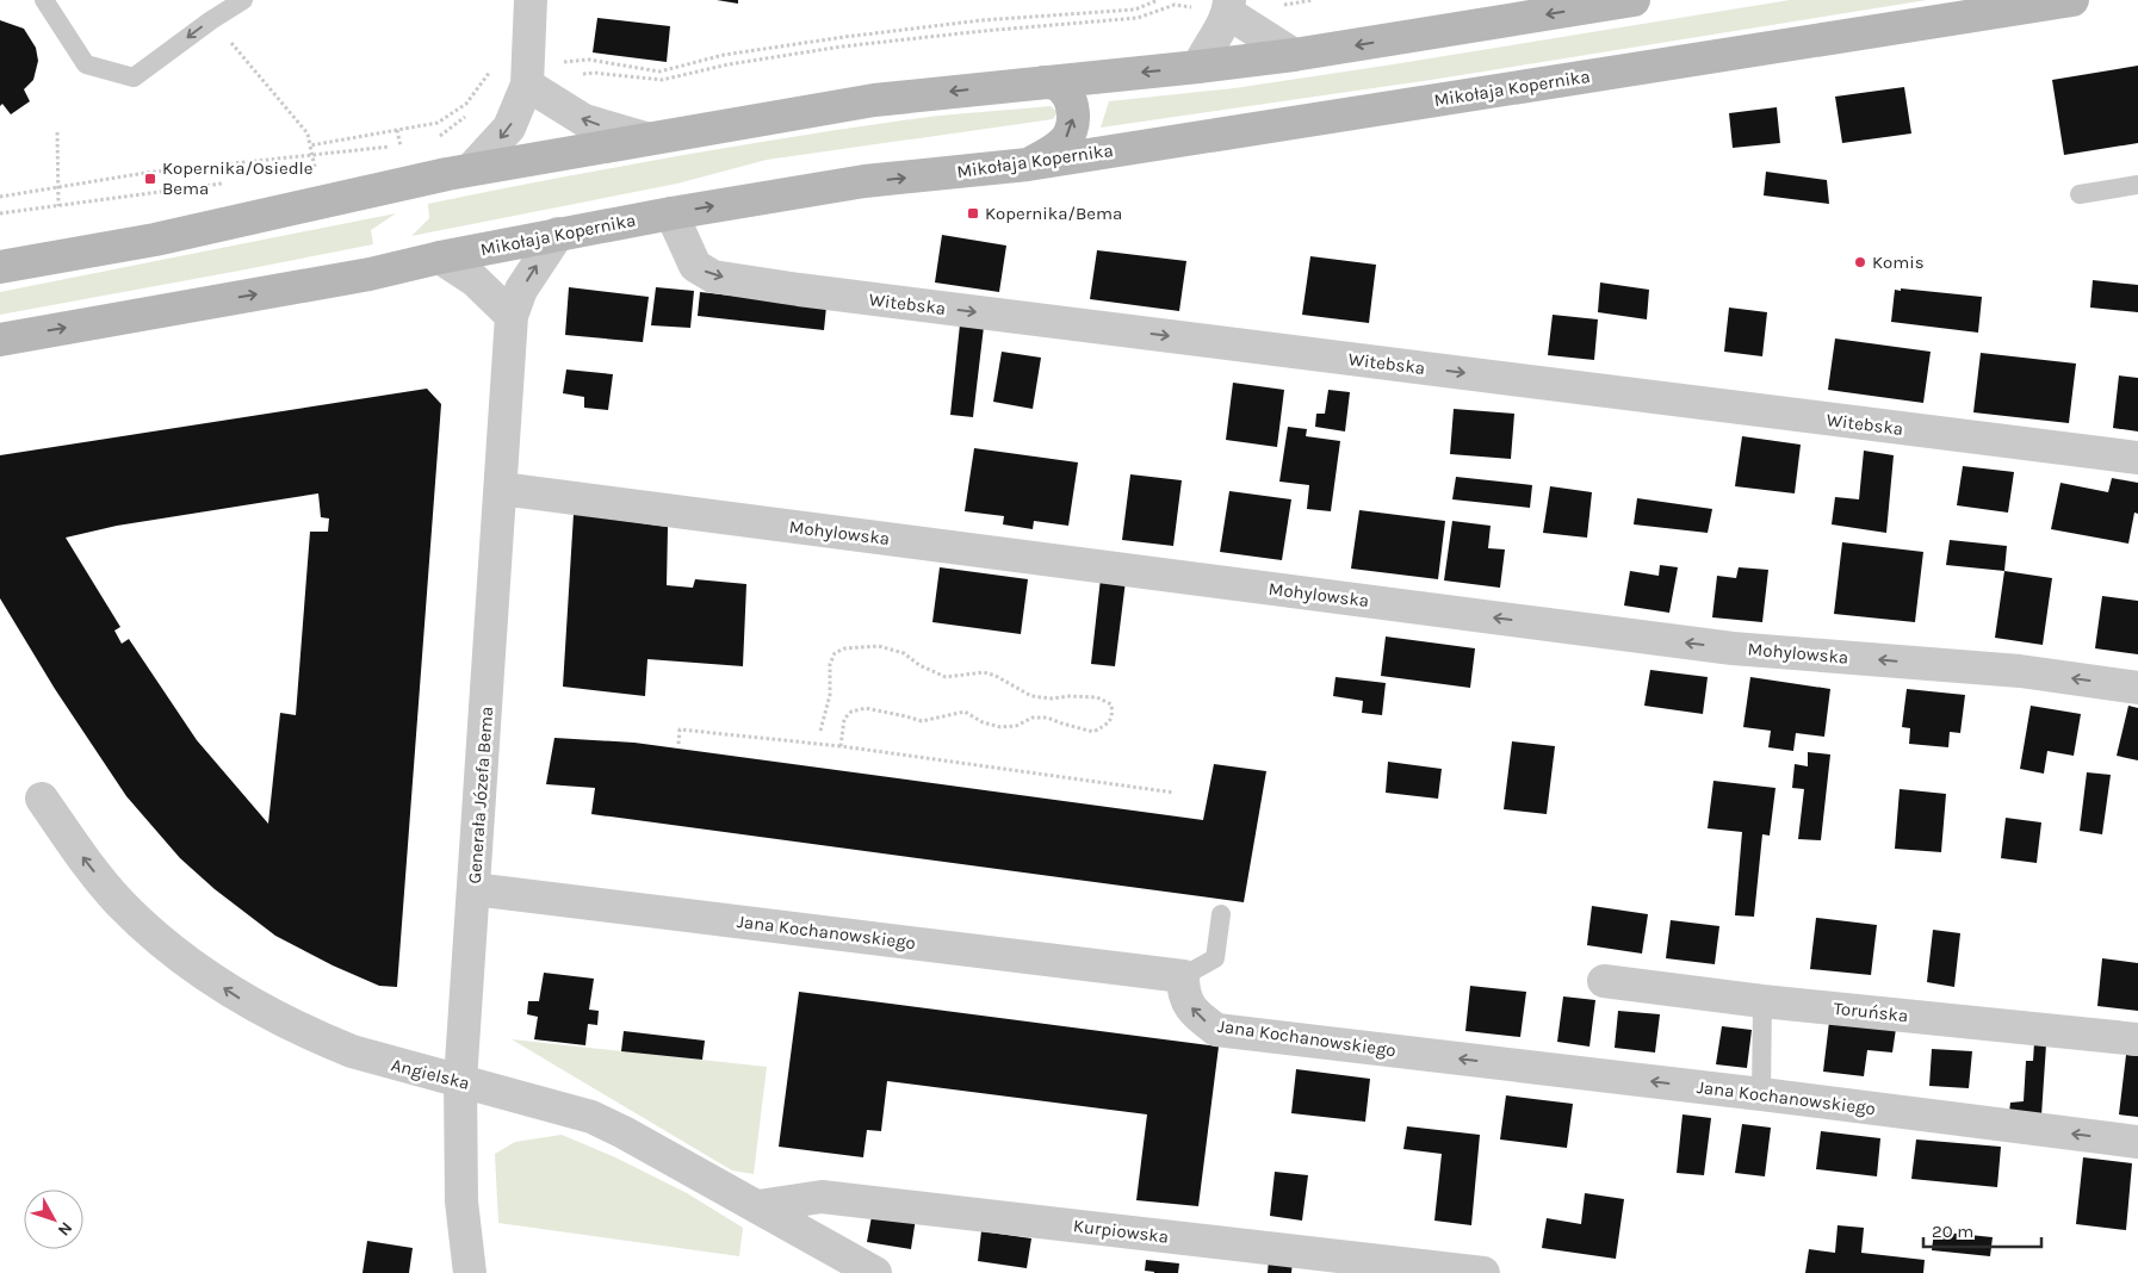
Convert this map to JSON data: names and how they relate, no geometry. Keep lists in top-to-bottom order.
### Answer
{
  "streets": {
    "main road": ["Mikołaja Kopernika"],
    "street": [
      "Witebska",
      "Mohylowska",
      "Generała Józefa Bema",
      "Jana Kochanowskiego",
      "Toruńska",
      "Angielska",
      "Kurpiowska"
    ]
  },
  "crossings": [
    ["Mikołaja Kopernika", "Witebska"],
    ["Mikołaja Kopernika", "Generała Józefa Bema"],
    ["Mohylowska", "Generała Józefa Bema"],
    ["Generała Józefa Bema", "Jana Kochanowskiego"],
    ["Generała Józefa Bema", "Angielska"],
    ["Angielska", "Kurpiowska"]
  ],
  "one_way": [
    "Witebska",
    "Mohylowska",
    "Jana Kochanowskiego",
    "Angielska"
  ],
  "places": {
    "transit": ["Kopernika/Osiedle Bema", "Kopernika/Bema"],
    "other": ["Komis"]
  },
  "scale_bar": "20 m",
  "north": "bottom right"
}
